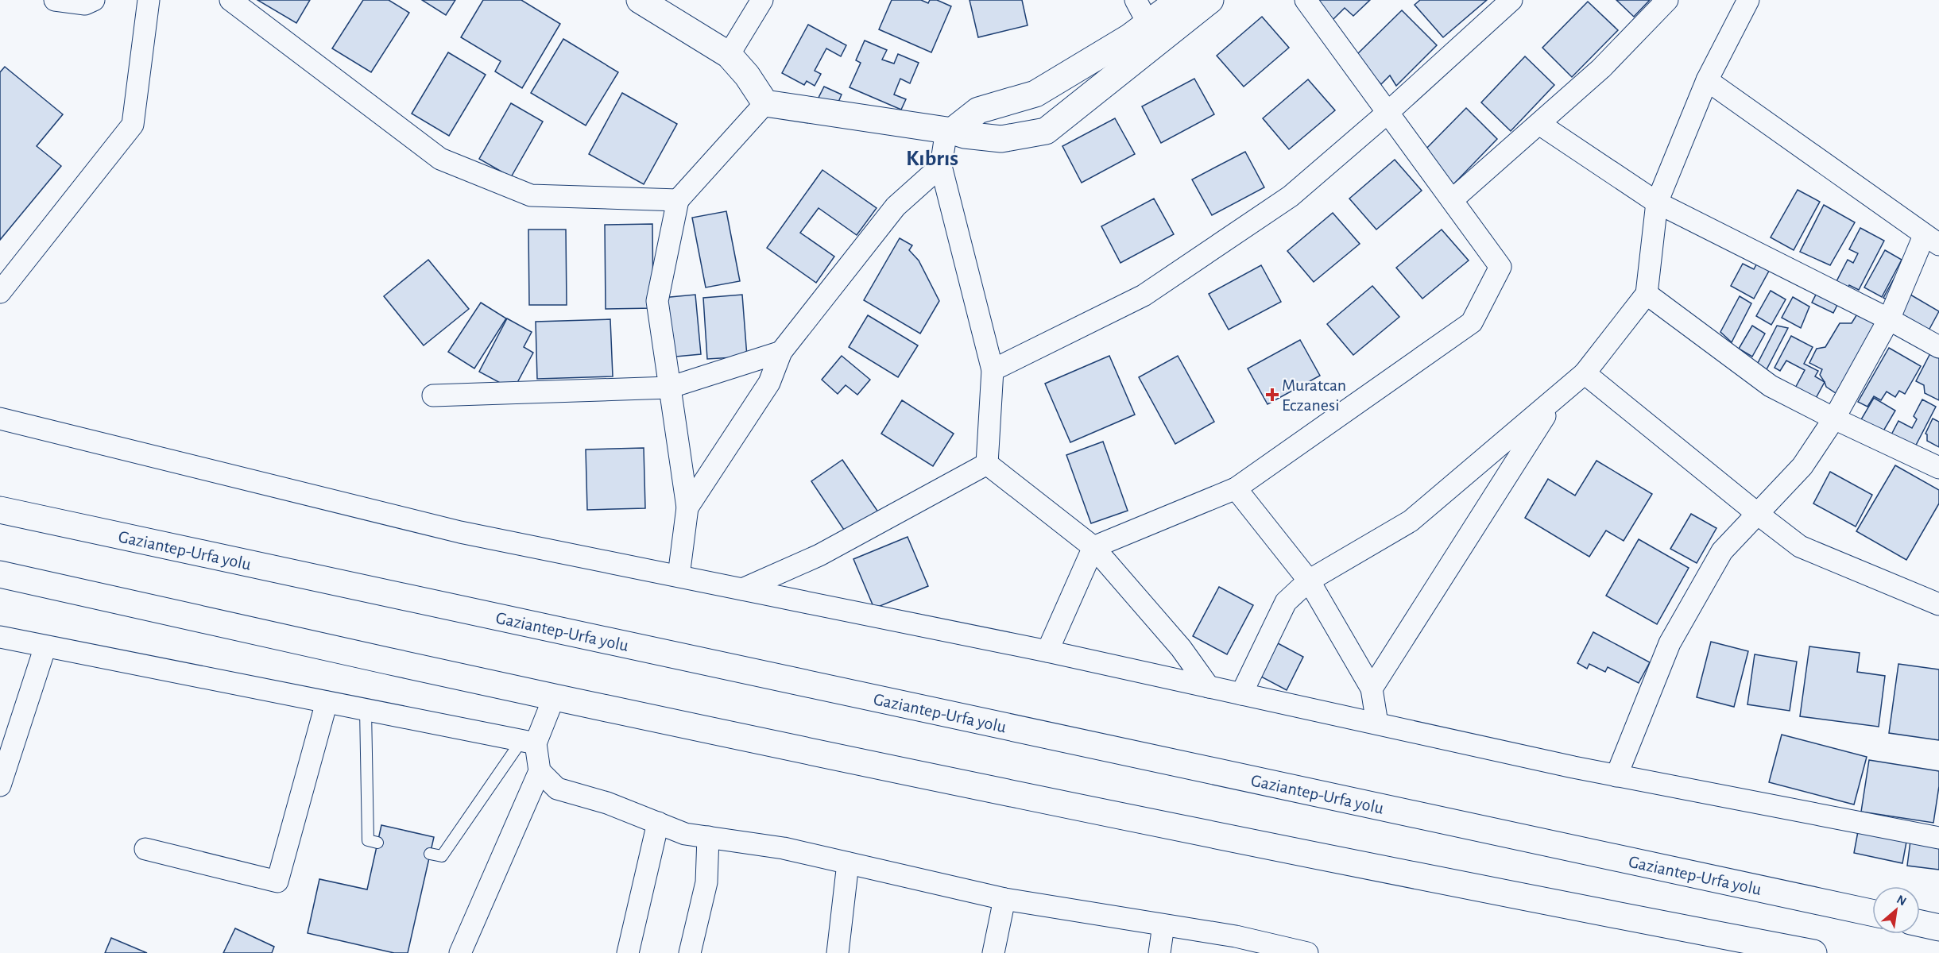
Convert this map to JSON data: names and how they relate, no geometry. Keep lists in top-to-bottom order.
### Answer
{
  "streets": {
    "main road": ["Gaziantep-Urfa yolu"]
  },
  "districts": ["Kıbrıs"],
  "places": {
    "health": ["Muratcan Eczanesi"]
  },
  "north": "top right"
}
